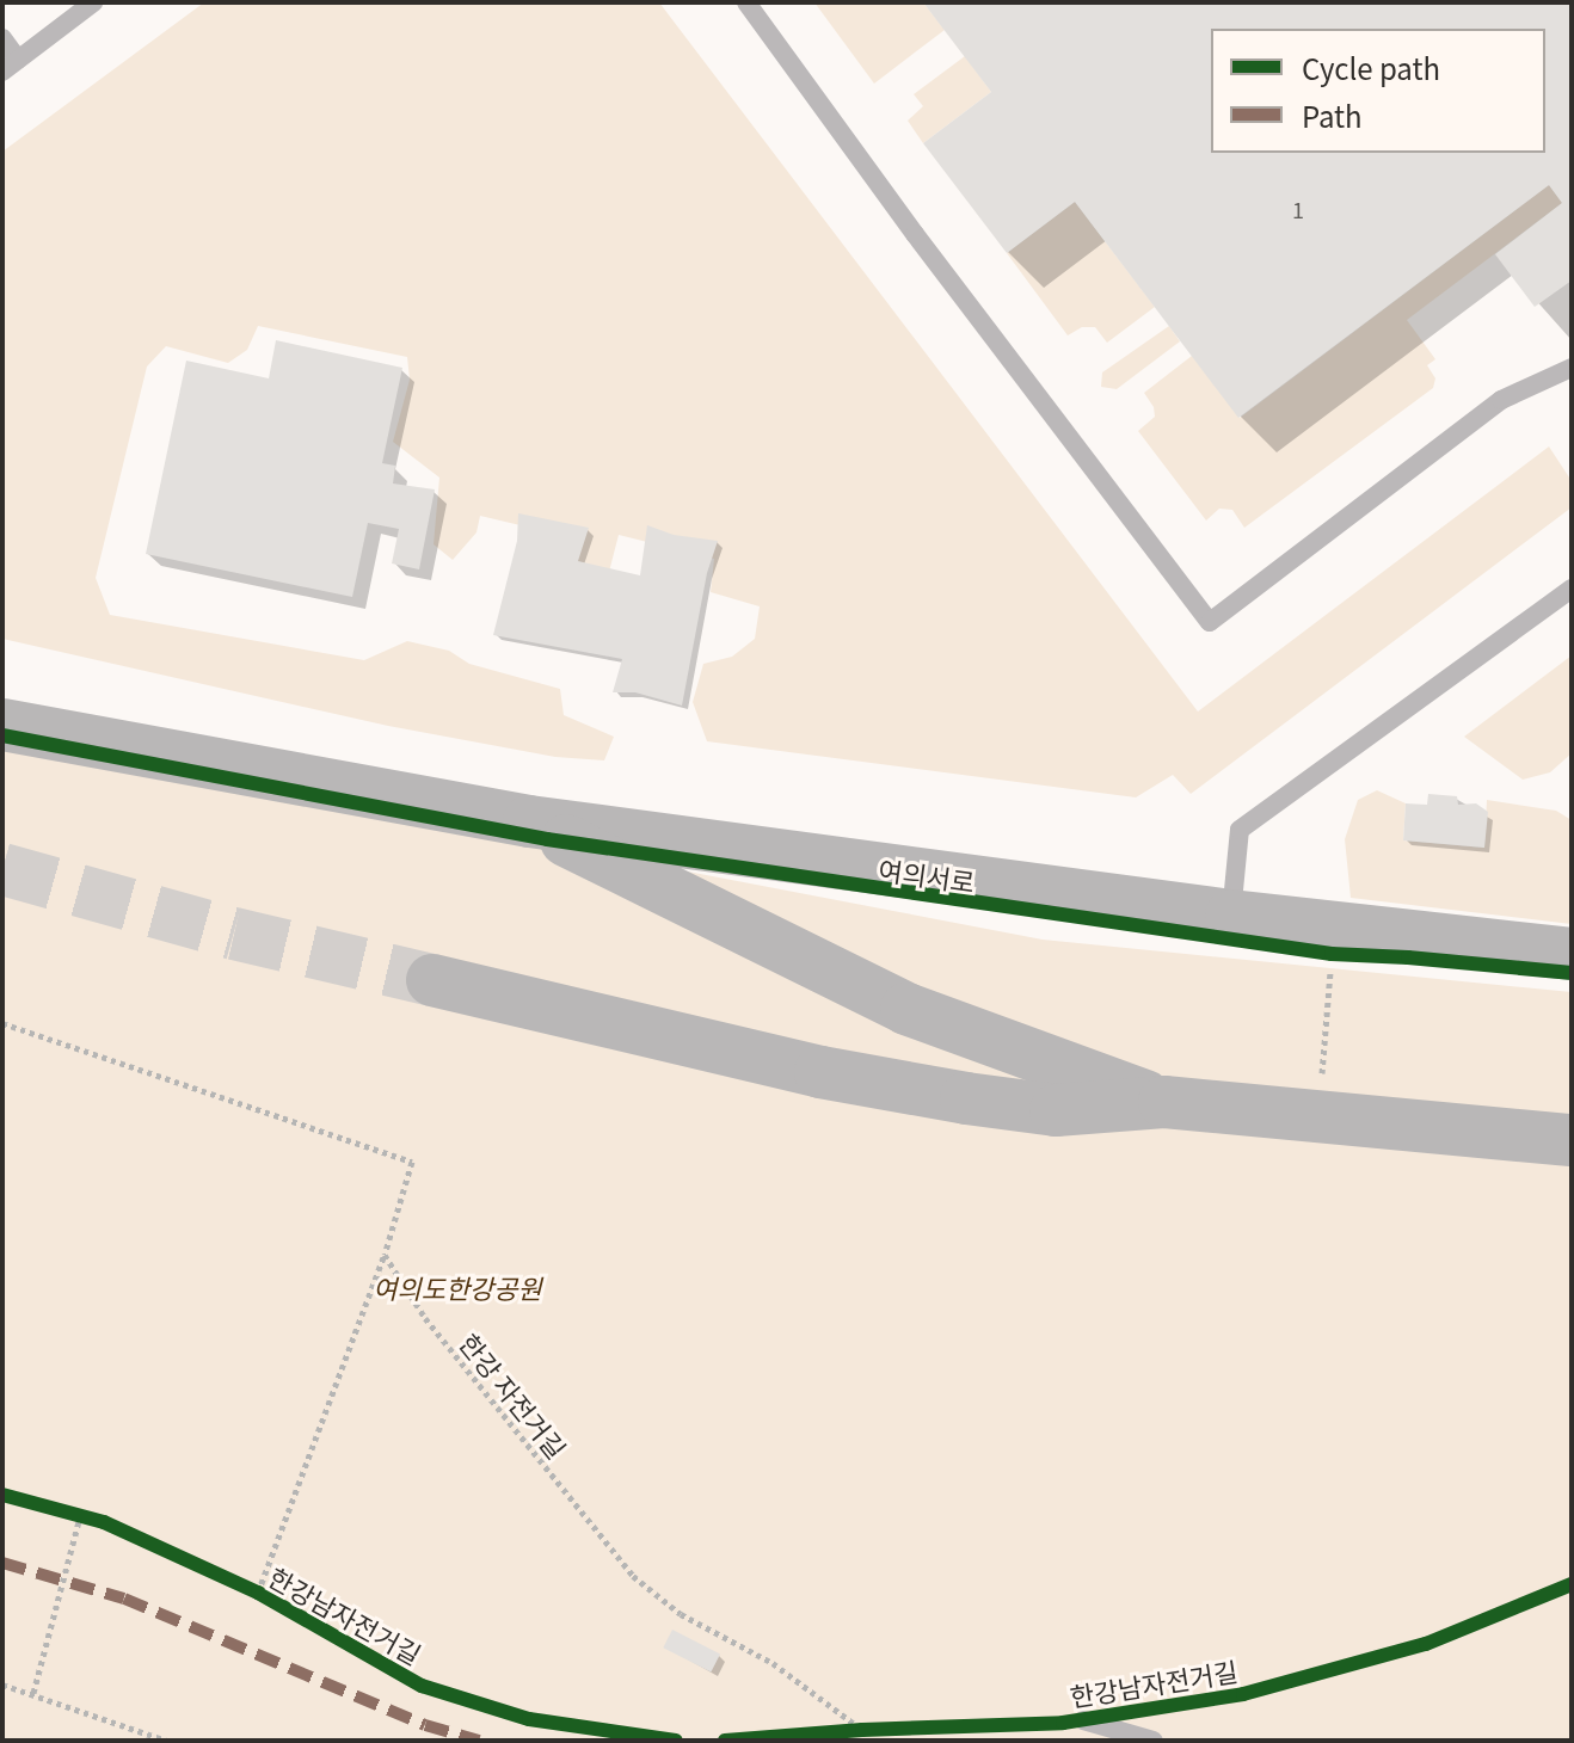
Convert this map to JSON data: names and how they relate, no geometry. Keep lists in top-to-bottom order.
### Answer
{
  "streets": {
    "main road": ["여의서로"],
    "path": ["한강 자전거길"],
    "cycle path": ["한강남자전거길"]
  },
  "parks": ["여의도한강공원"],
  "house_numbers": ["1"],
  "legend": ["Cycle path", "Path"]
}
